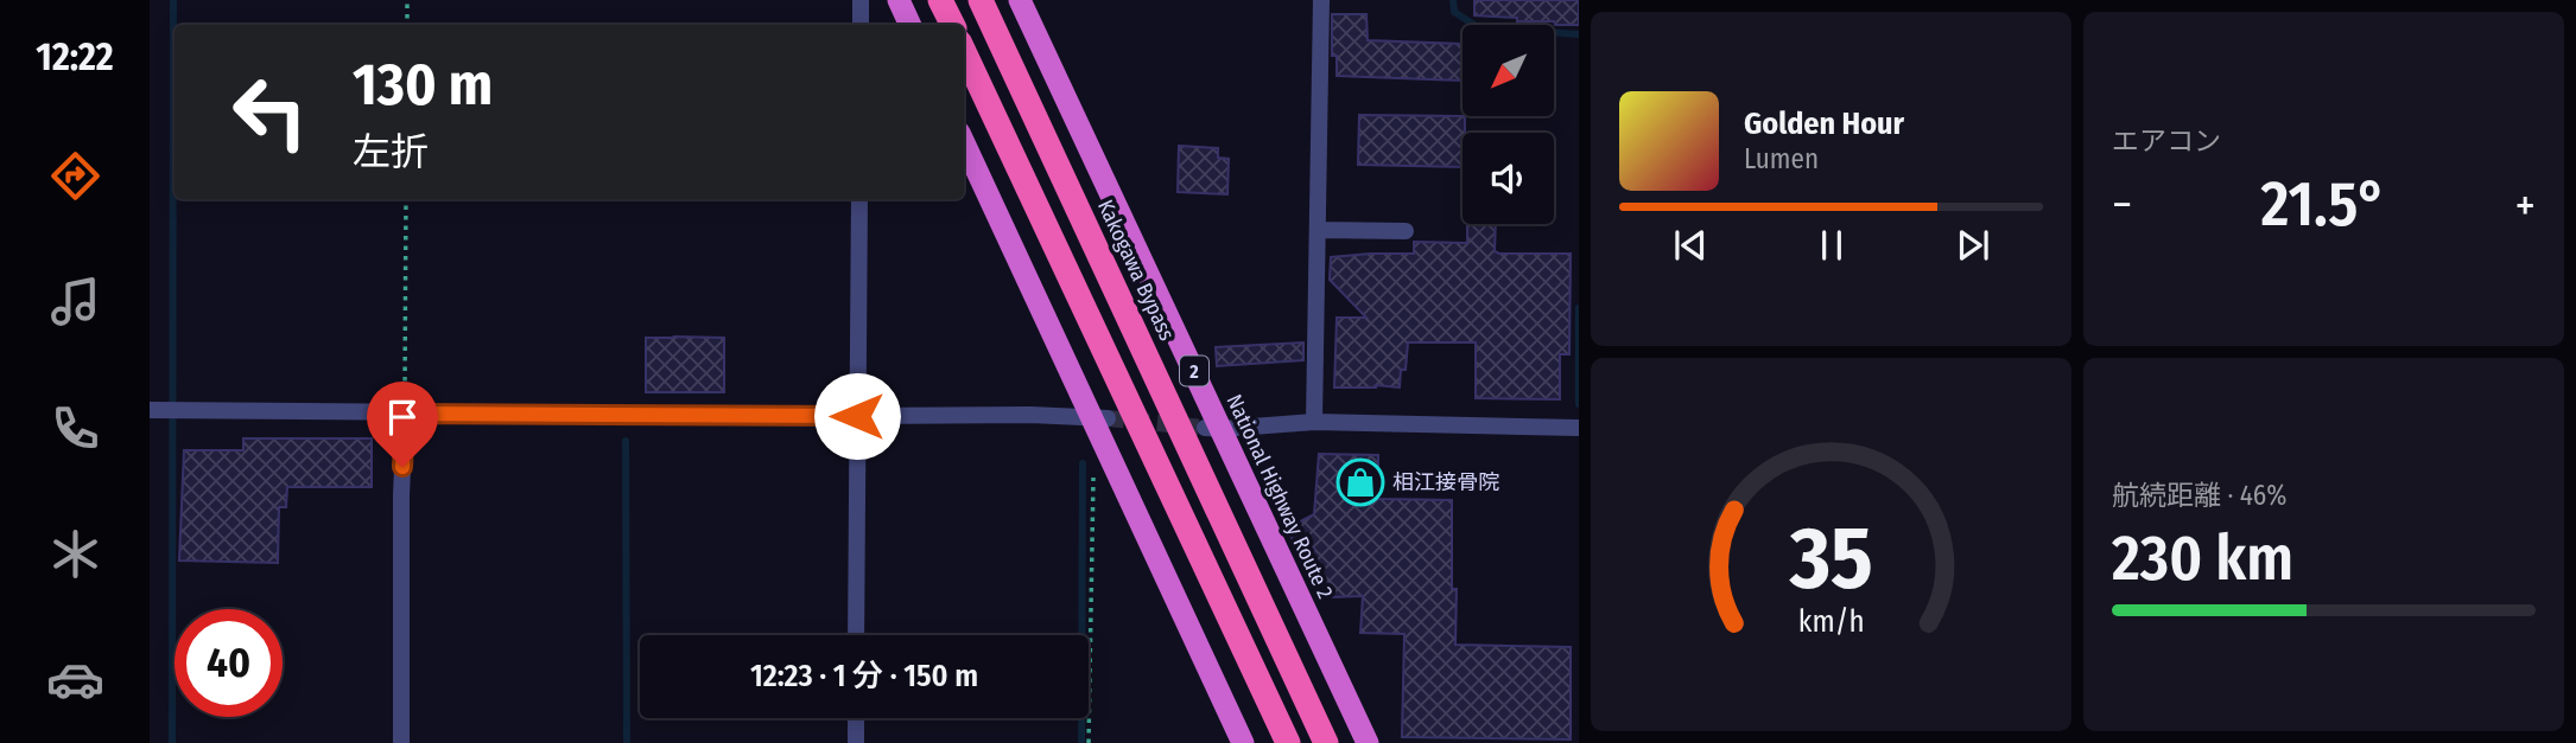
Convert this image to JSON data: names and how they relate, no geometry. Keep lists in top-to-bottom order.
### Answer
{
  "streets": {
    "highway": ["Kakogawa Bypass", "2", "National Highway Route 2"]
  },
  "places": {
    "shop": ["相江接骨院"]
  },
  "north": "bottom left",
  "page": {
    "tabs": "12:22",
    "tile": [
      "エアコン",
      ["航続距離 · 46%", "230 km"]
    ],
    "turn": ["130 m", "左折"],
    "song": ["Golden Hour", "Lumen"],
    "heat": ["−", "21.5°", "+"],
    "limit": "40",
    "trip": "12:23 · 1 分 · 150 m",
    "gauge": ["35", "km/h"]
  }
}
